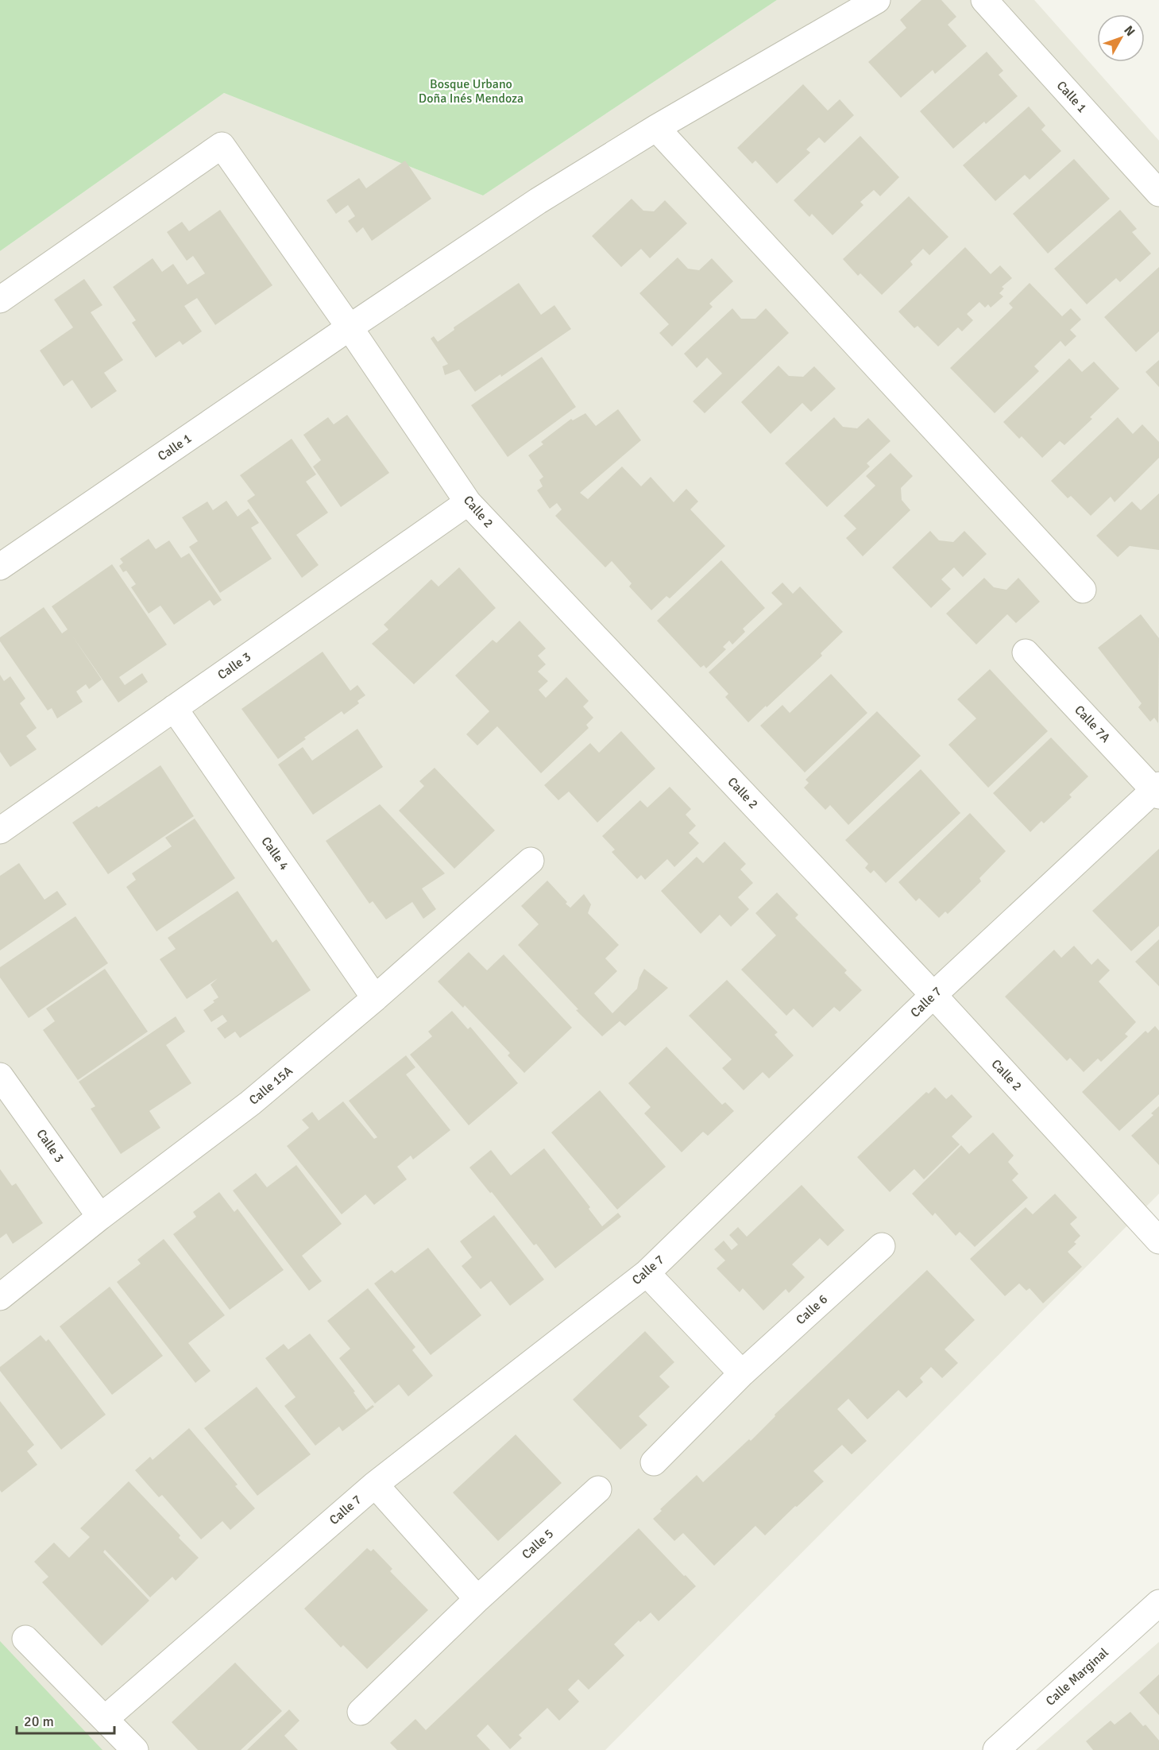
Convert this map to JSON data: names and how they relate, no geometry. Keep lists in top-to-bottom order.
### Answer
{
  "streets": {
    "street": [
      "Calle 1",
      "Calle 2",
      "Calle 3",
      "Calle 7A",
      "Calle 4",
      "Calle 7",
      "Calle 15A",
      "Calle 6",
      "Calle 5",
      "Calle Marginal"
    ]
  },
  "crossings": [
    ["Calle 1", "Calle 2"],
    ["Calle 2", "Calle 3"],
    ["Calle 2", "Calle 7"],
    ["Calle 3", "Calle 4"],
    ["Calle 3", "Calle 15A"],
    ["Calle 7A", "Calle 7"],
    ["Calle 4", "Calle 15A"]
  ],
  "parks": ["Bosque Urbano Doña Inés Mendoza"],
  "scale_bar": "20 m",
  "north": "top right"
}
